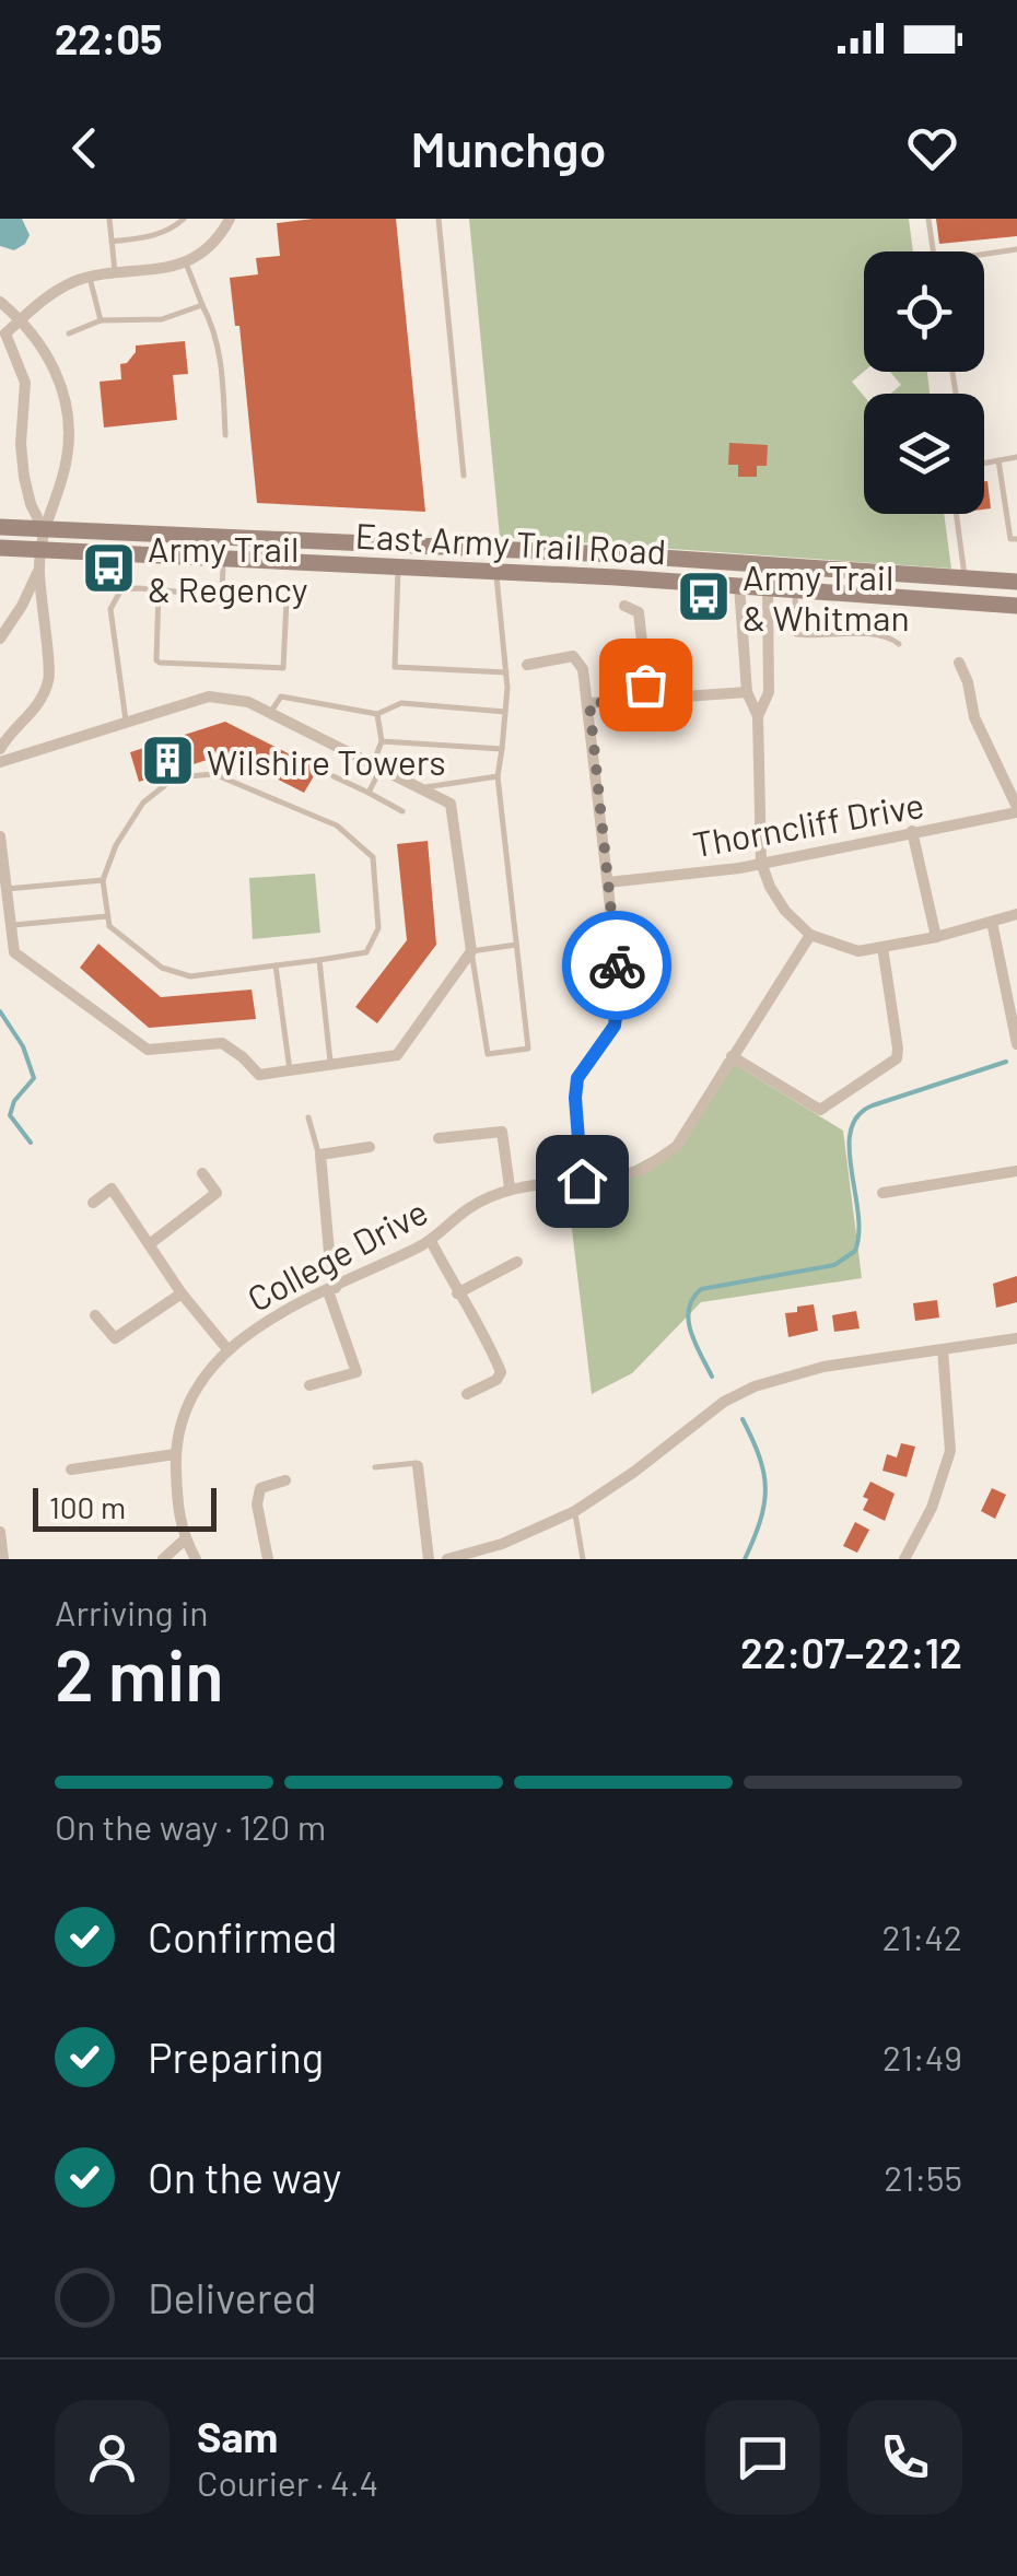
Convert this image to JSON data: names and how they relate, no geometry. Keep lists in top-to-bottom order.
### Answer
{
  "streets": {
    "main road": ["East Army Trail Road"],
    "street": ["Thorncliff Drive", "College Drive"]
  },
  "places": {
    "bus stop": ["Army Trail & Regency", "Army Trail & Whitman"],
    "building": ["Wilshire Towers"]
  },
  "scale_bar": "100 m",
  "page": {
    "status": "22:05",
    "header": "Munchgo",
    "scale": "100 m",
    "heading": ["2 min", "Arriving in", "22:07–22:12"],
    "panel": ["Sam", "Courier · 4.4"],
    "bar": "On the way · 120 m",
    "list": [
      ["Confirmed", "21:42"],
      ["Preparing", "21:49"],
      ["On the way", "21:55"],
      "Delivered"
    ]
  }
}
